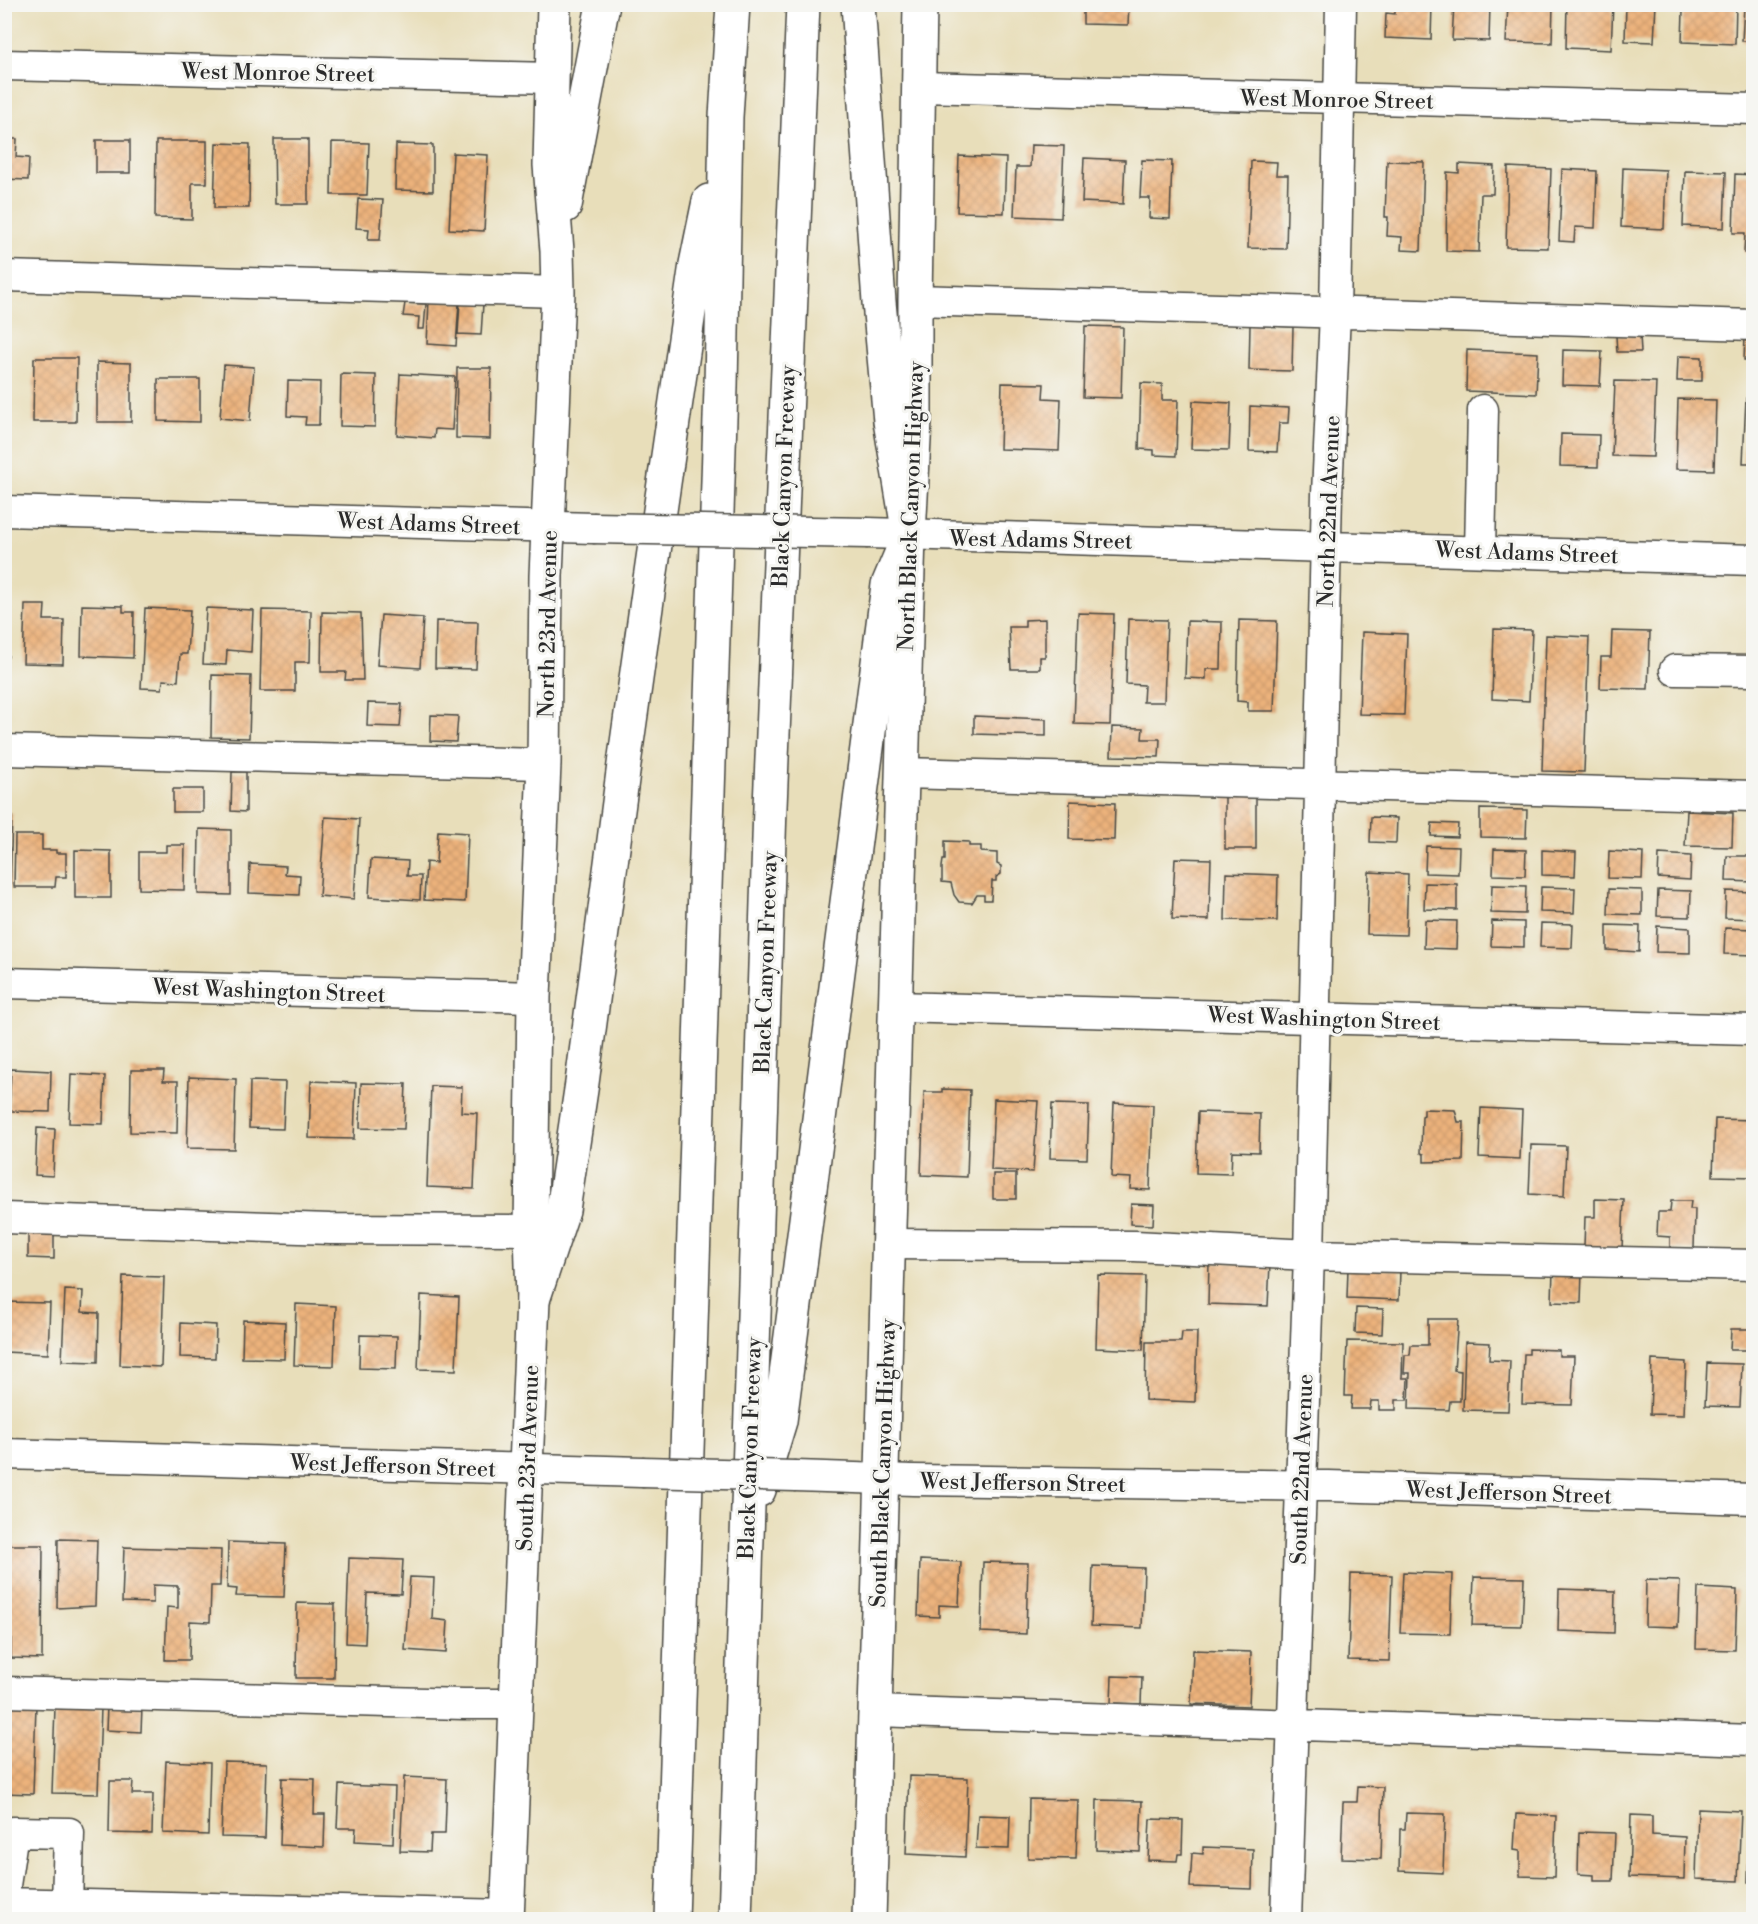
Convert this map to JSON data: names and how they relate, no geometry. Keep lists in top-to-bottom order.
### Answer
{
  "streets": {
    "main road": [
      "Black Canyon Freeway",
      "North Black Canyon Highway",
      "North 23rd Avenue",
      "South 23rd Avenue",
      "South Black Canyon Highway"
    ],
    "street": [
      "West Monroe Street",
      "North 22nd Avenue",
      "West Adams Street",
      "West Washington Street",
      "West Jefferson Street",
      "South 22nd Avenue"
    ]
  },
  "crossings": [
    ["West Monroe Street", "North Black Canyon Highway"],
    ["West Monroe Street", "North 22nd Avenue"],
    ["North Black Canyon Highway", "West Adams Street"],
    ["North Black Canyon Highway", "West Washington Street"],
    ["North Black Canyon Highway", "South Black Canyon Highway"],
    ["North 22nd Avenue", "West Adams Street"],
    ["North 22nd Avenue", "West Washington Street"],
    ["North 22nd Avenue", "South 22nd Avenue"],
    ["West Adams Street", "North 23rd Avenue"],
    ["North 23rd Avenue", "West Washington Street"],
    ["North 23rd Avenue", "South 23rd Avenue"],
    ["West Washington Street", "South 23rd Avenue"],
    ["West Washington Street", "South Black Canyon Highway"],
    ["West Washington Street", "South 22nd Avenue"],
    ["South 23rd Avenue", "West Jefferson Street"],
    ["South Black Canyon Highway", "West Jefferson Street"],
    ["West Jefferson Street", "South 22nd Avenue"]
  ]
}
